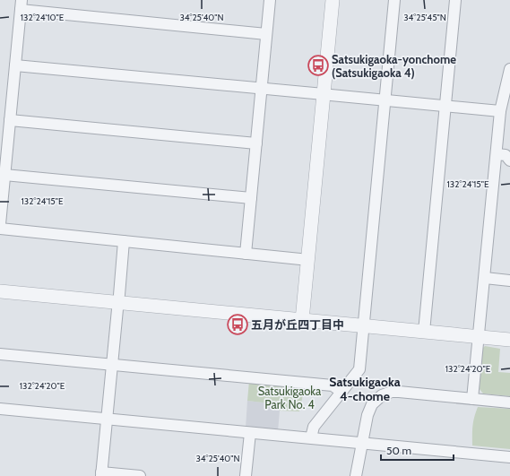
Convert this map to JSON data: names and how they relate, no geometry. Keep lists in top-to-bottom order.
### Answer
{
  "districts": ["Satsukigaoka 4-chome"],
  "parks": ["Satsukigaoka Park No. 4"],
  "places": {
    "bus stop": ["Satsukigaoka-yonchome (Satsukigaoka 4)", "五月が丘四丁目中"]
  },
  "scale_bar": "50 m",
  "coordinates": [
    "132°24'10\"E",
    "34°25'40\"N",
    "34°25'45\"N",
    "132°24'15\"E",
    "132°24'20\"E"
  ]
}
